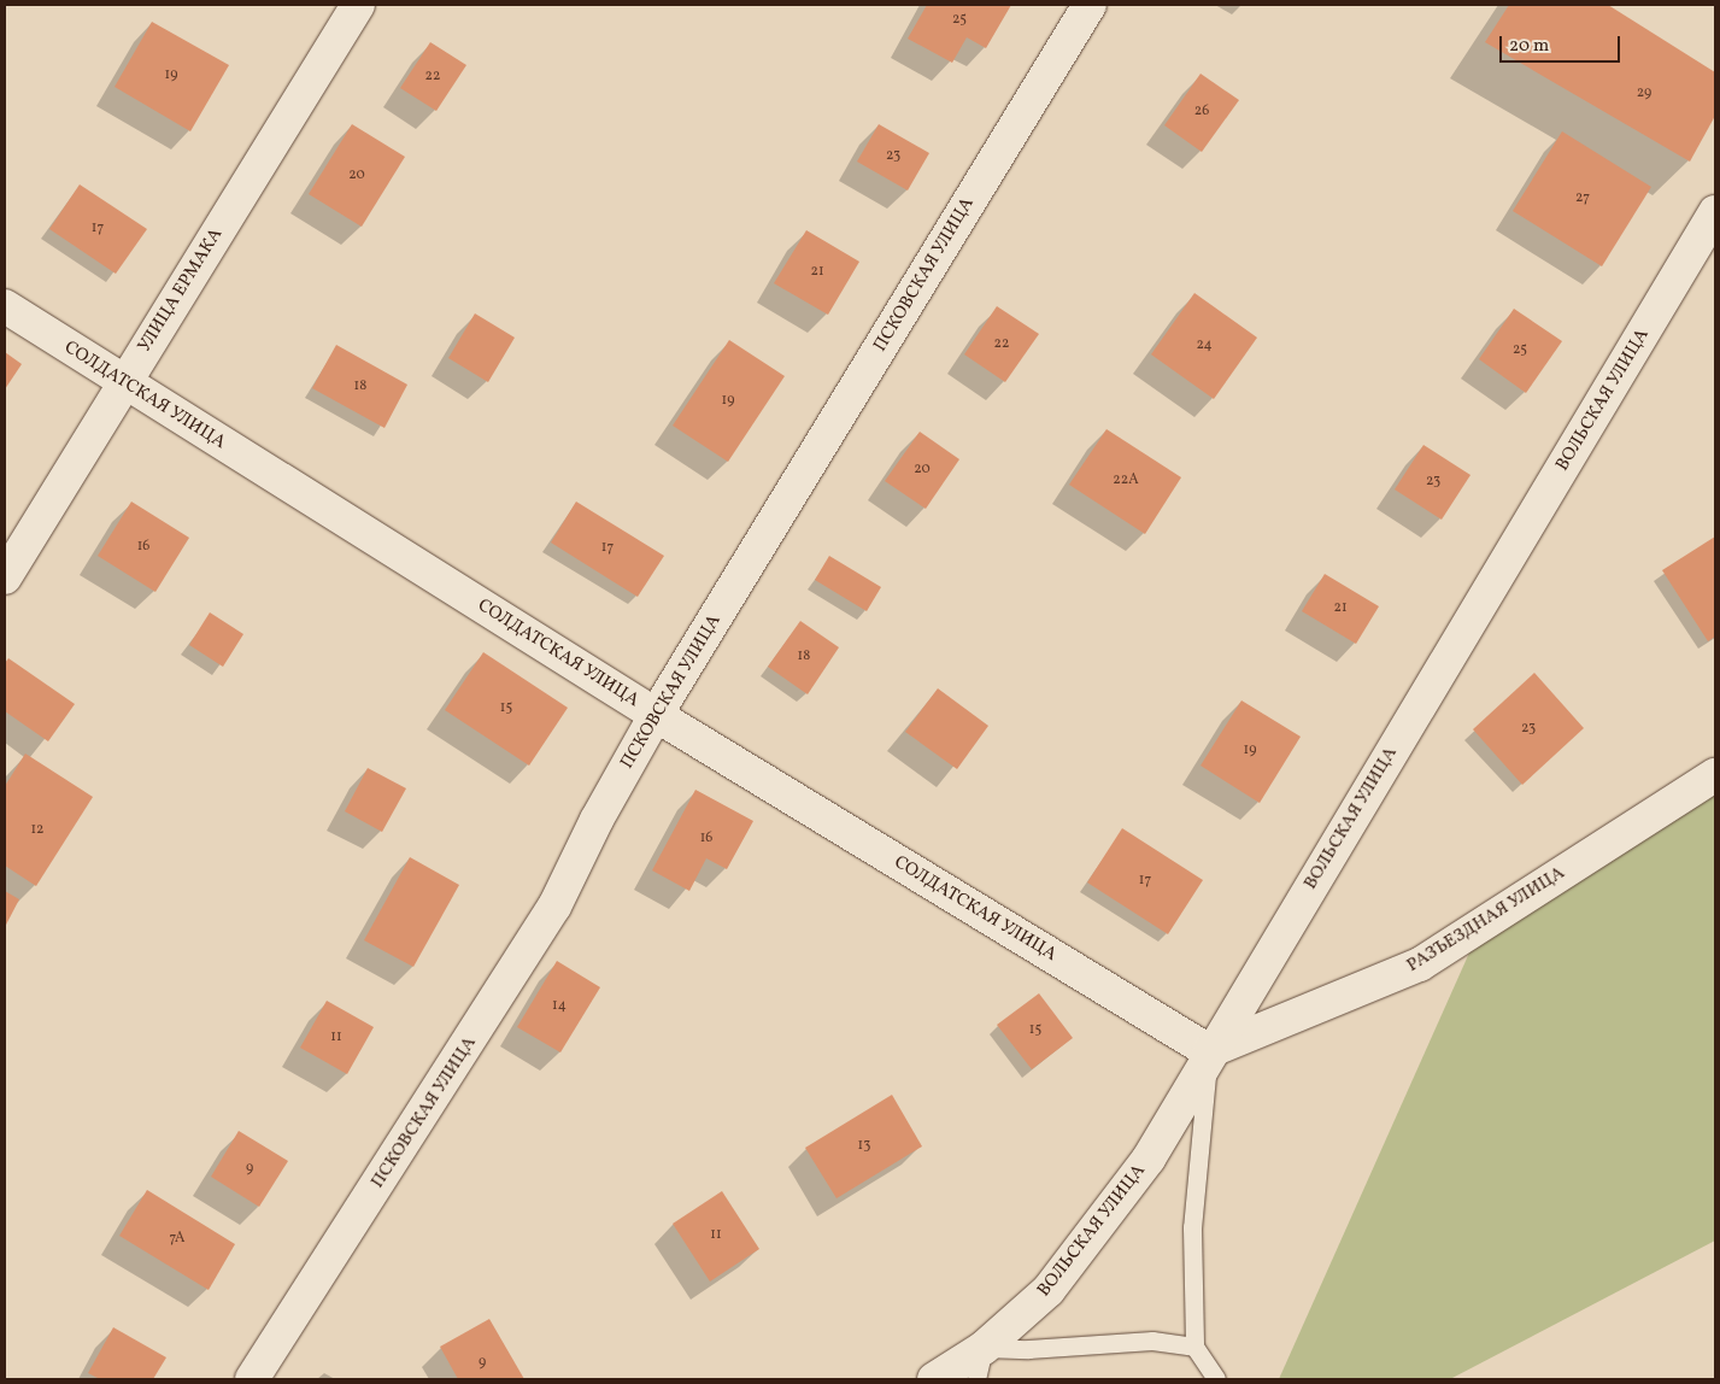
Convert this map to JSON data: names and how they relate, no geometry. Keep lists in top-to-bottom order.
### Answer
{
  "streets": {
    "street": [
      "ПСКОВСКАЯ УЛИЦА",
      "УЛИЦА ЕРМАКА",
      "СОЛДАТСКАЯ УЛИЦА",
      "ВОЛЬСКАЯ УЛИЦА",
      "РАЗЪЕЗДНАЯ УЛИЦА"
    ]
  },
  "crossings": [
    ["ПСКОВСКАЯ УЛИЦА", "СОЛДАТСКАЯ УЛИЦА"],
    ["УЛИЦА ЕРМАКА", "СОЛДАТСКАЯ УЛИЦА"],
    ["СОЛДАТСКАЯ УЛИЦА", "ВОЛЬСКАЯ УЛИЦА"],
    ["СОЛДАТСКАЯ УЛИЦА", "РАЗЪЕЗДНАЯ УЛИЦА"],
    ["ВОЛЬСКАЯ УЛИЦА", "РАЗЪЕЗДНАЯ УЛИЦА"]
  ],
  "house_numbers": [
    "25",
    "19",
    "22",
    "29",
    "26",
    "23",
    "20",
    "27",
    "17",
    "21",
    "22",
    "24",
    "25",
    "18",
    "19",
    "20",
    "22А",
    "23",
    "16",
    "17",
    "21",
    "18",
    "15",
    "23",
    "19",
    "12",
    "16",
    "17",
    "14",
    "15",
    "11",
    "13",
    "9",
    "11",
    "7А",
    "9"
  ],
  "scale_bar": "20 m"
}
